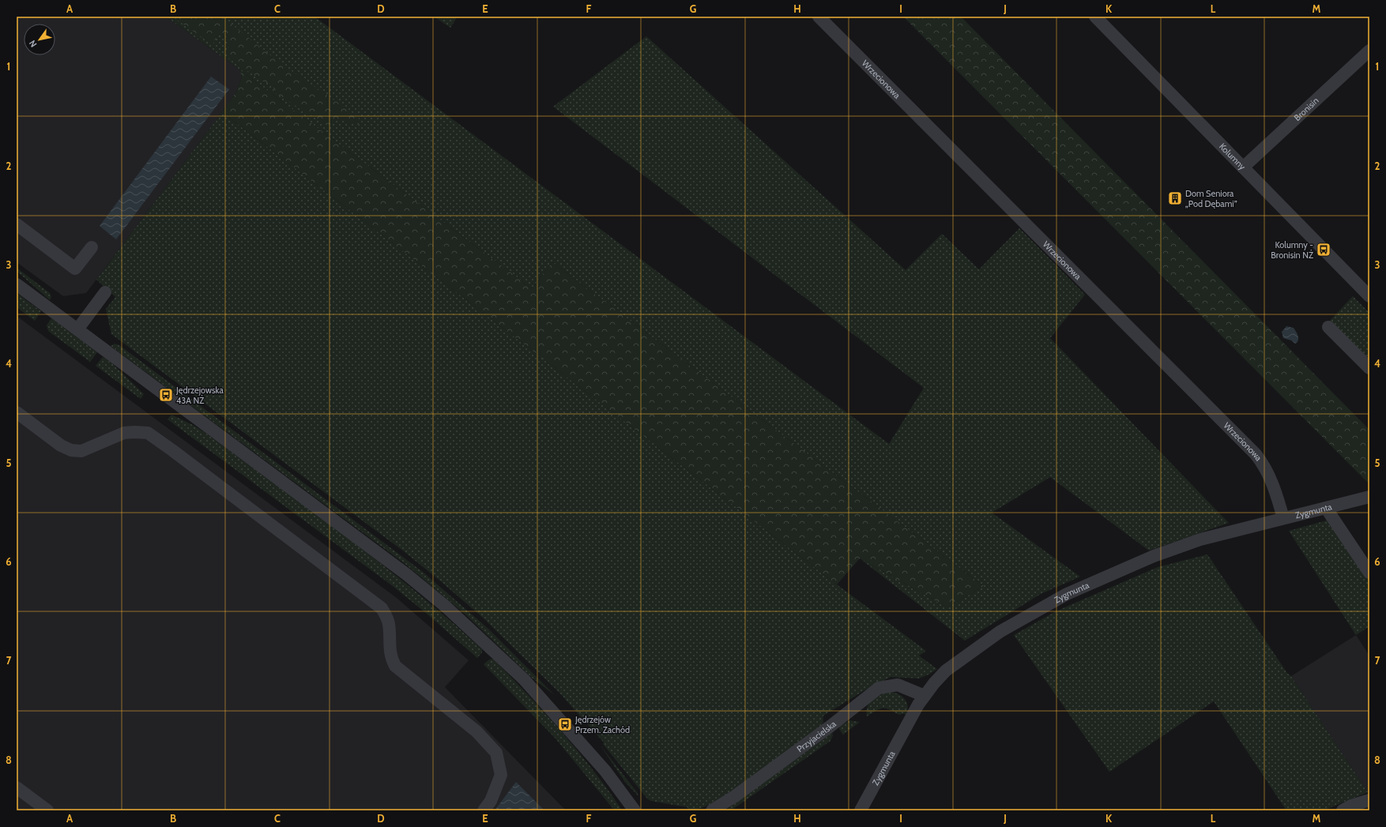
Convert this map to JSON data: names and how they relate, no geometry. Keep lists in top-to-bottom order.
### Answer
{
  "streets": {
    "street": [
      "Wrzecionowa",
      "Bronisin",
      "Kolumny",
      "Zygmunta",
      "Przyjacielska"
    ]
  },
  "crossings": [
    ["Wrzecionowa", "Zygmunta"],
    ["Bronisin", "Kolumny"],
    ["Zygmunta", "Przyjacielska"]
  ],
  "places": {
    "building": ["Dom Seniora „Pod Dębami”"],
    "bus stop": ["Kolumny - Bronisin NŻ", "Jędrzejowska 43A NŻ", "Jędrzejów Przem. Zachód"]
  },
  "north": "bottom left",
  "grid": {
    "columns": [
      "A",
      "B",
      "C",
      "D",
      "E",
      "F",
      "G",
      "H",
      "I",
      "J",
      "K",
      "L",
      "M"
    ],
    "rows": [
      "1",
      "2",
      "3",
      "4",
      "5",
      "6",
      "7",
      "8"
    ]
  }
}
